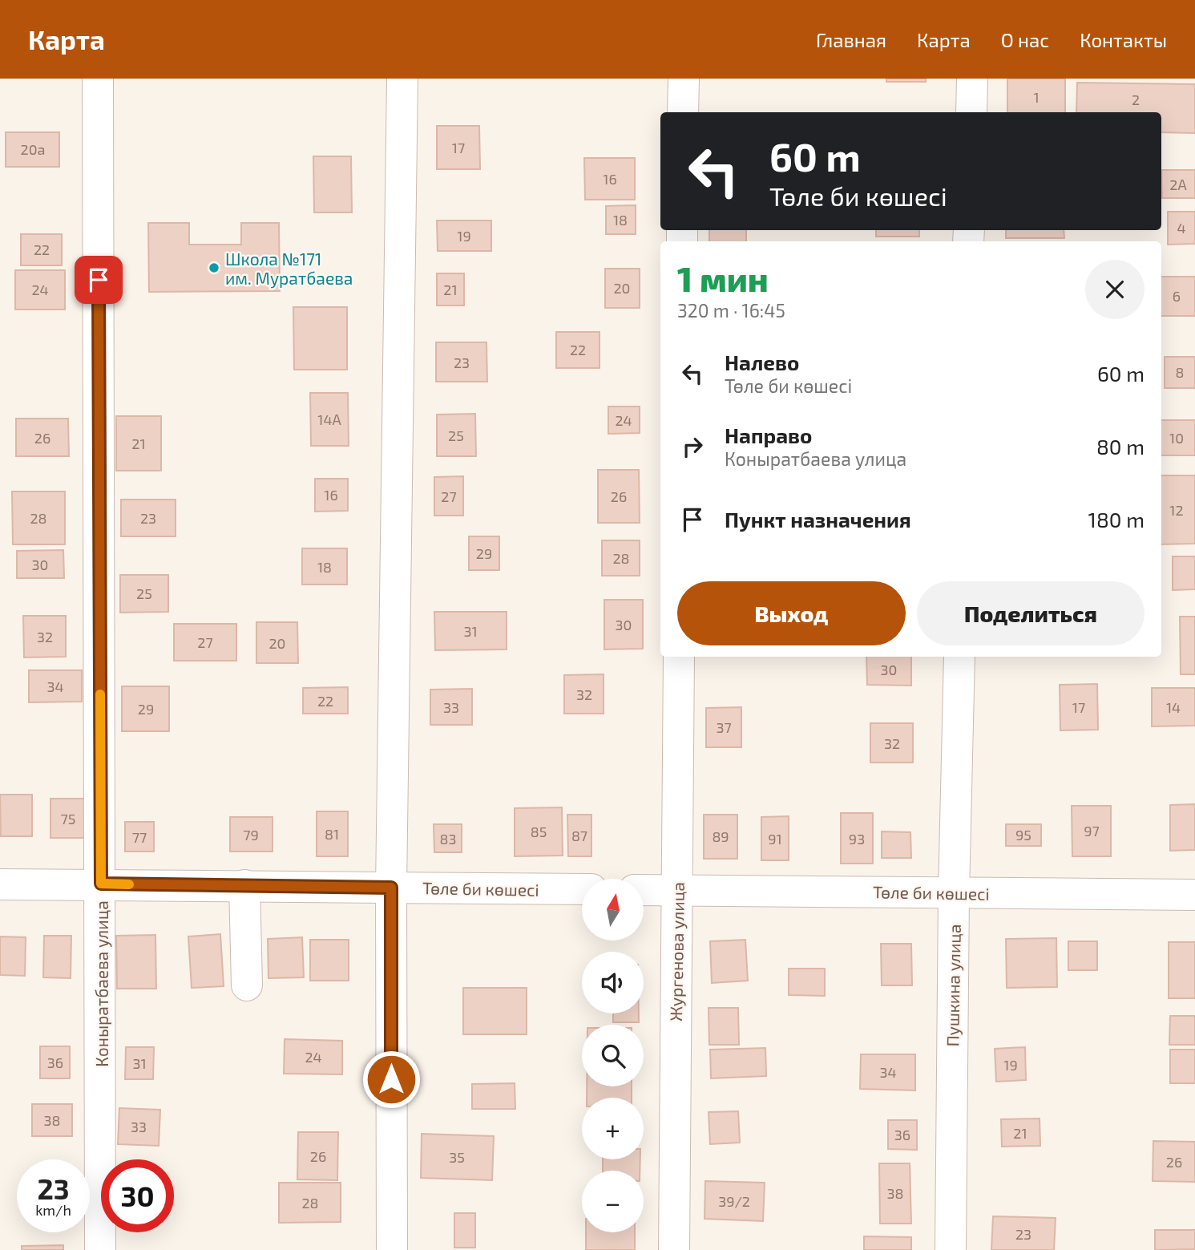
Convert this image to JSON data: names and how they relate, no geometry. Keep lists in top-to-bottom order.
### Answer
{
  "streets": {
    "street": [
      "Төле би көшесі",
      "Жургенова улица",
      "Коныратбаева улица",
      "Пушкина улица"
    ]
  },
  "crossings": [
    ["Төле би көшесі", "Жургенова улица"],
    ["Төле би көшесі", "Коныратбаева улица"],
    ["Төле би көшесі", "Пушкина улица"]
  ],
  "places": ["Школа №171 им. Муратбаева"],
  "house_numbers": [
    "1",
    "2",
    "17",
    "20а",
    "16",
    "2А",
    "18",
    "4",
    "19",
    "22",
    "20",
    "24",
    "21",
    "6",
    "22",
    "23",
    "8",
    "14А",
    "24",
    "25",
    "26",
    "10",
    "21",
    "16",
    "27",
    "26",
    "12",
    "28",
    "23",
    "29",
    "28",
    "30",
    "18",
    "25",
    "30",
    "31",
    "32",
    "27",
    "20",
    "30",
    "34",
    "32",
    "22",
    "33",
    "17",
    "14",
    "29",
    "37",
    "32",
    "75",
    "97",
    "85",
    "81",
    "79",
    "95",
    "87",
    "89",
    "77",
    "83",
    "91",
    "93",
    "24",
    "36",
    "31",
    "19",
    "34",
    "38",
    "33",
    "21",
    "36",
    "26",
    "35",
    "26",
    "38",
    "39/2",
    "28",
    "23"
  ],
  "north": "top",
  "page": {
    "header": "Карта",
    "nav": [
      "Главная",
      "Карта",
      "О нас",
      "Контакты"
    ],
    "turn": ["60 m", "Төле би көшесі"],
    "heading": ["1 мин", "320 m · 16:45"],
    "list": [
      {
        "name": "Налево",
        "note": "Төле би көшесі",
        "value": "60 m"
      },
      {
        "name": "Направо",
        "note": "Коныратбаева улица",
        "value": "80 m"
      },
      {
        "name": "Пункт назначения",
        "value": "180 m"
      }
    ],
    "buttons": ["Выход", "Поделиться"],
    "map_buttons": ["+", "−"],
    "speed": "23 km/h",
    "limit": "30"
  }
}
